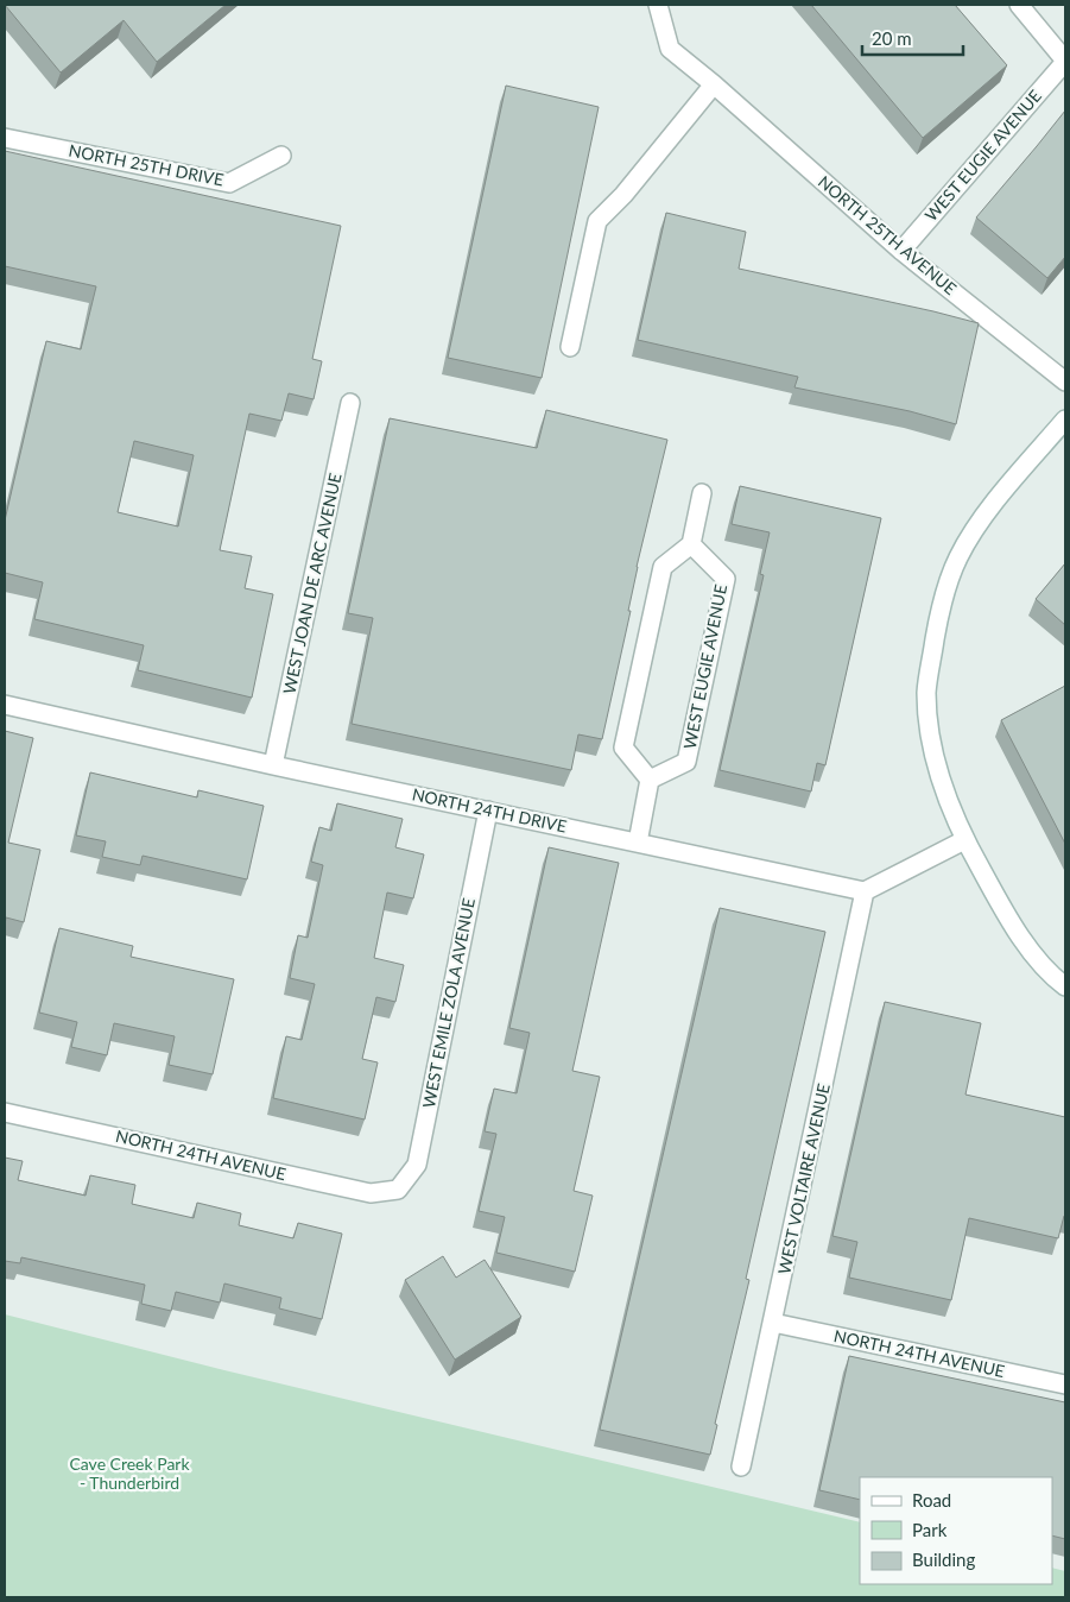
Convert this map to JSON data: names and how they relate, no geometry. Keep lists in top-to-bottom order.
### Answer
{
  "streets": {
    "street": [
      "WEST EUGIE AVENUE",
      "NORTH 25TH DRIVE",
      "NORTH 25TH AVENUE",
      "WEST JOAN DE ARC AVENUE",
      "NORTH 24TH DRIVE",
      "WEST EMILE ZOLA AVENUE",
      "NORTH 24TH AVENUE",
      "WEST VOLTAIRE AVENUE"
    ]
  },
  "crossings": [
    ["WEST EUGIE AVENUE", "NORTH 25TH AVENUE"],
    ["WEST JOAN DE ARC AVENUE", "NORTH 24TH DRIVE"],
    ["NORTH 24TH DRIVE", "WEST EMILE ZOLA AVENUE"],
    ["NORTH 24TH DRIVE", "WEST VOLTAIRE AVENUE"],
    ["WEST EMILE ZOLA AVENUE", "NORTH 24TH AVENUE"],
    ["NORTH 24TH AVENUE", "WEST VOLTAIRE AVENUE"]
  ],
  "parks": ["Cave Creek Park - Thunderbird"],
  "legend": ["Road", "Park", "Building"],
  "scale_bar": "20 m"
}
